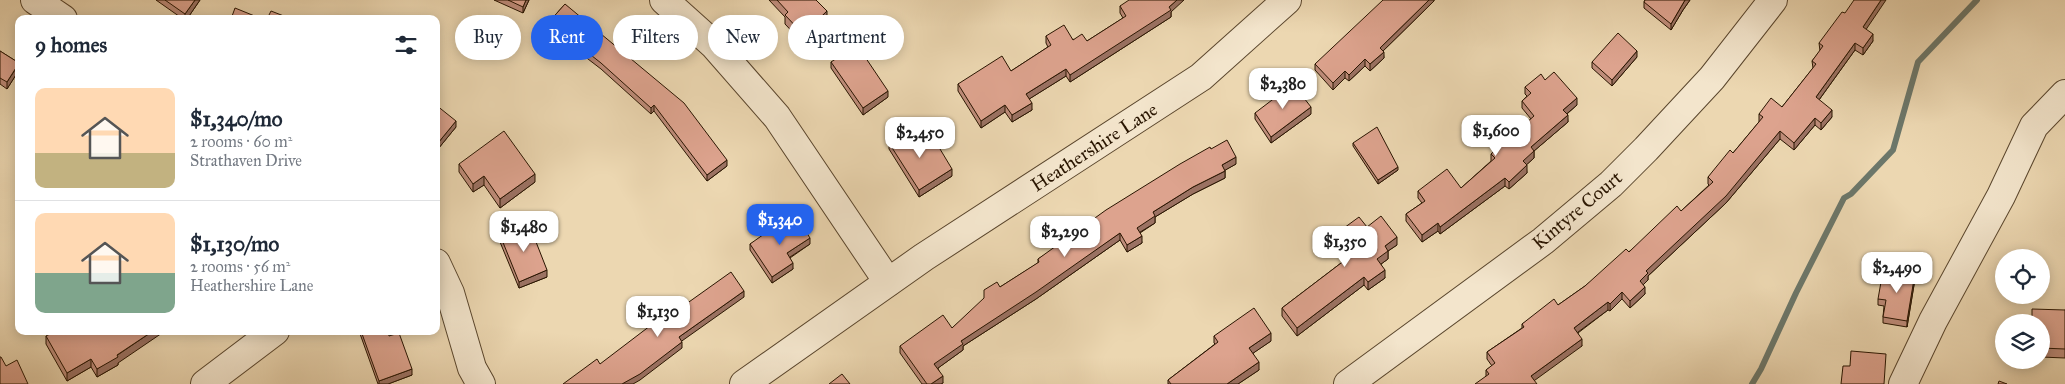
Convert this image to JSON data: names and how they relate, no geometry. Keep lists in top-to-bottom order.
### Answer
{
  "streets": {
    "street": ["Heathershire Lane", "Kintyre Court"]
  },
  "page": {
    "chip": [
      "Buy",
      "Rent",
      "Filters",
      "New",
      "Apartment"
    ],
    "heading": "9 homes",
    "price": [
      "$2,380",
      "$1,600",
      "$2,450",
      "$1,340",
      "$1,480",
      "$2,290",
      "$1,350",
      "$2,490",
      "$1,130"
    ],
    "list": [
      {
        "name": "$1,340/mo",
        "note": "2 rooms · 60 m² · Strathaven Drive"
      },
      {
        "name": "$1,130/mo",
        "note": "2 rooms · 56 m² · Heathershire Lane"
      }
    ]
  }
}
